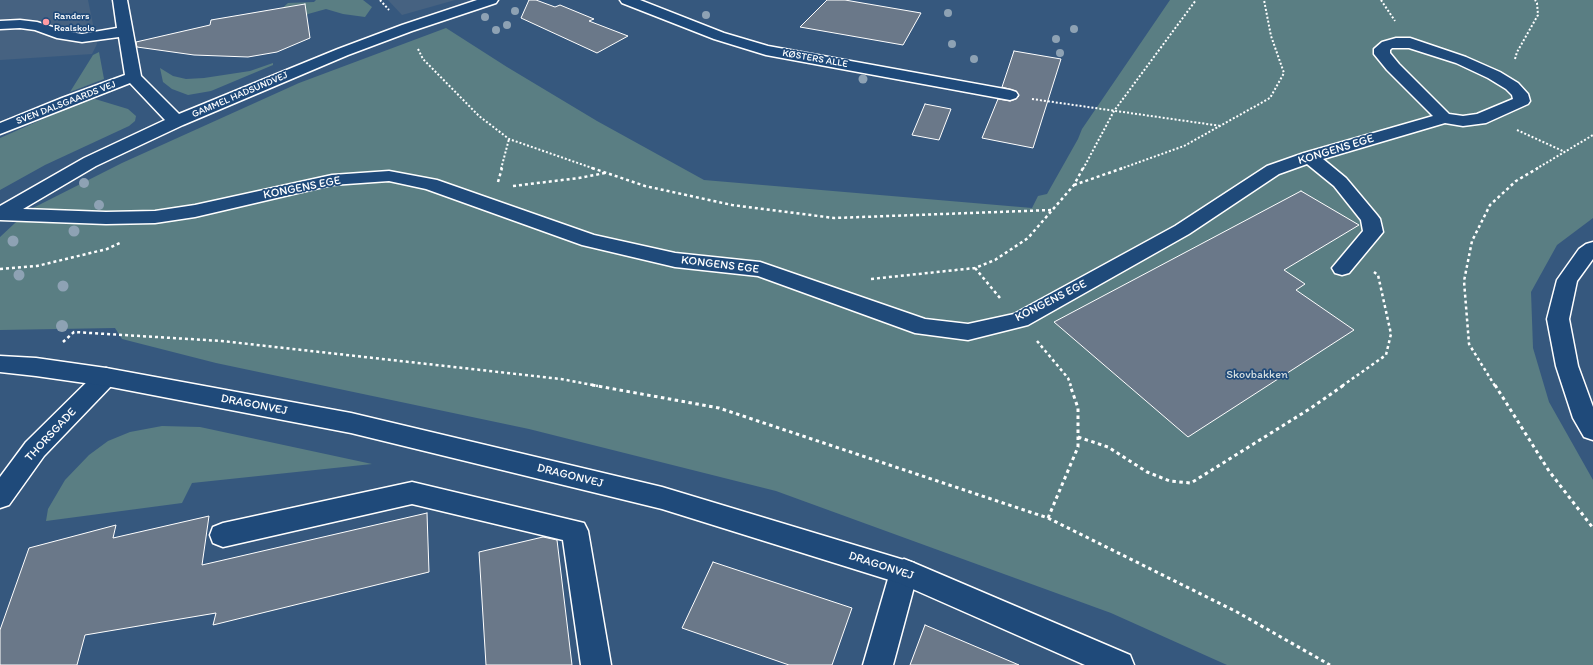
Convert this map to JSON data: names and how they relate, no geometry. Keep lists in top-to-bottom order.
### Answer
{
  "streets": {
    "street": [
      "KØSTERS ALLE",
      "GAMMEL HADSUNDVEJ",
      "SVEN DALSGAARDS VEJ",
      "KONGENS EGE",
      "DRAGONVEJ",
      "THORSGADE"
    ]
  },
  "crossings": [
    ["GAMMEL HADSUNDVEJ", "KONGENS EGE"],
    ["DRAGONVEJ", "THORSGADE"]
  ],
  "parks": ["Skovbakken"],
  "places": ["Randers Realskole"]
}
